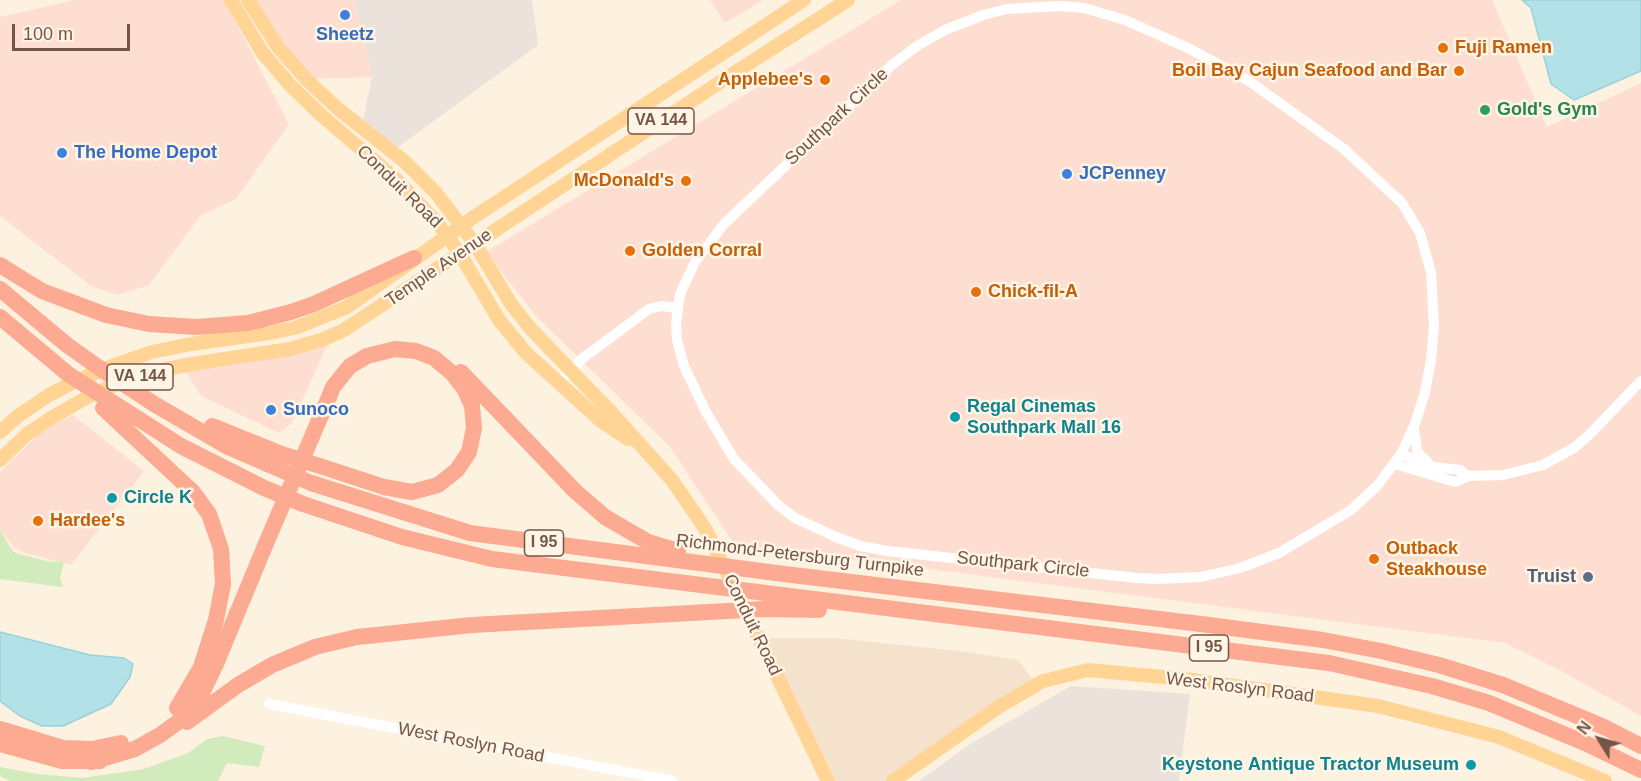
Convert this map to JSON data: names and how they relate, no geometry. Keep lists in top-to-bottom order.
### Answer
{
  "streets": {
    "highway": ["I 95", "Richmond-Petersburg Turnpike"],
    "main road": [
      "VA 144",
      "Conduit Road",
      "Temple Avenue",
      "West Roslyn Road"
    ],
    "street": ["Southpark Circle"]
  },
  "crossings": [
    ["Conduit Road", "Temple Avenue"]
  ],
  "places": [
    "Sheetz",
    "Fuji Ramen",
    "Boil Bay Cajun Seafood and Bar",
    "Applebee's",
    "Gold's Gym",
    "The Home Depot",
    "JCPenney",
    "McDonald's",
    "Golden Corral",
    "Chick-fil-A",
    "Sunoco",
    "Regal Cinemas Southpark Mall 16",
    "Circle K",
    "Hardee's",
    "Outback Steakhouse",
    "Truist",
    "Keystone Antique Tractor Museum"
  ],
  "scale_bar": "100 m",
  "north": "top left"
}
